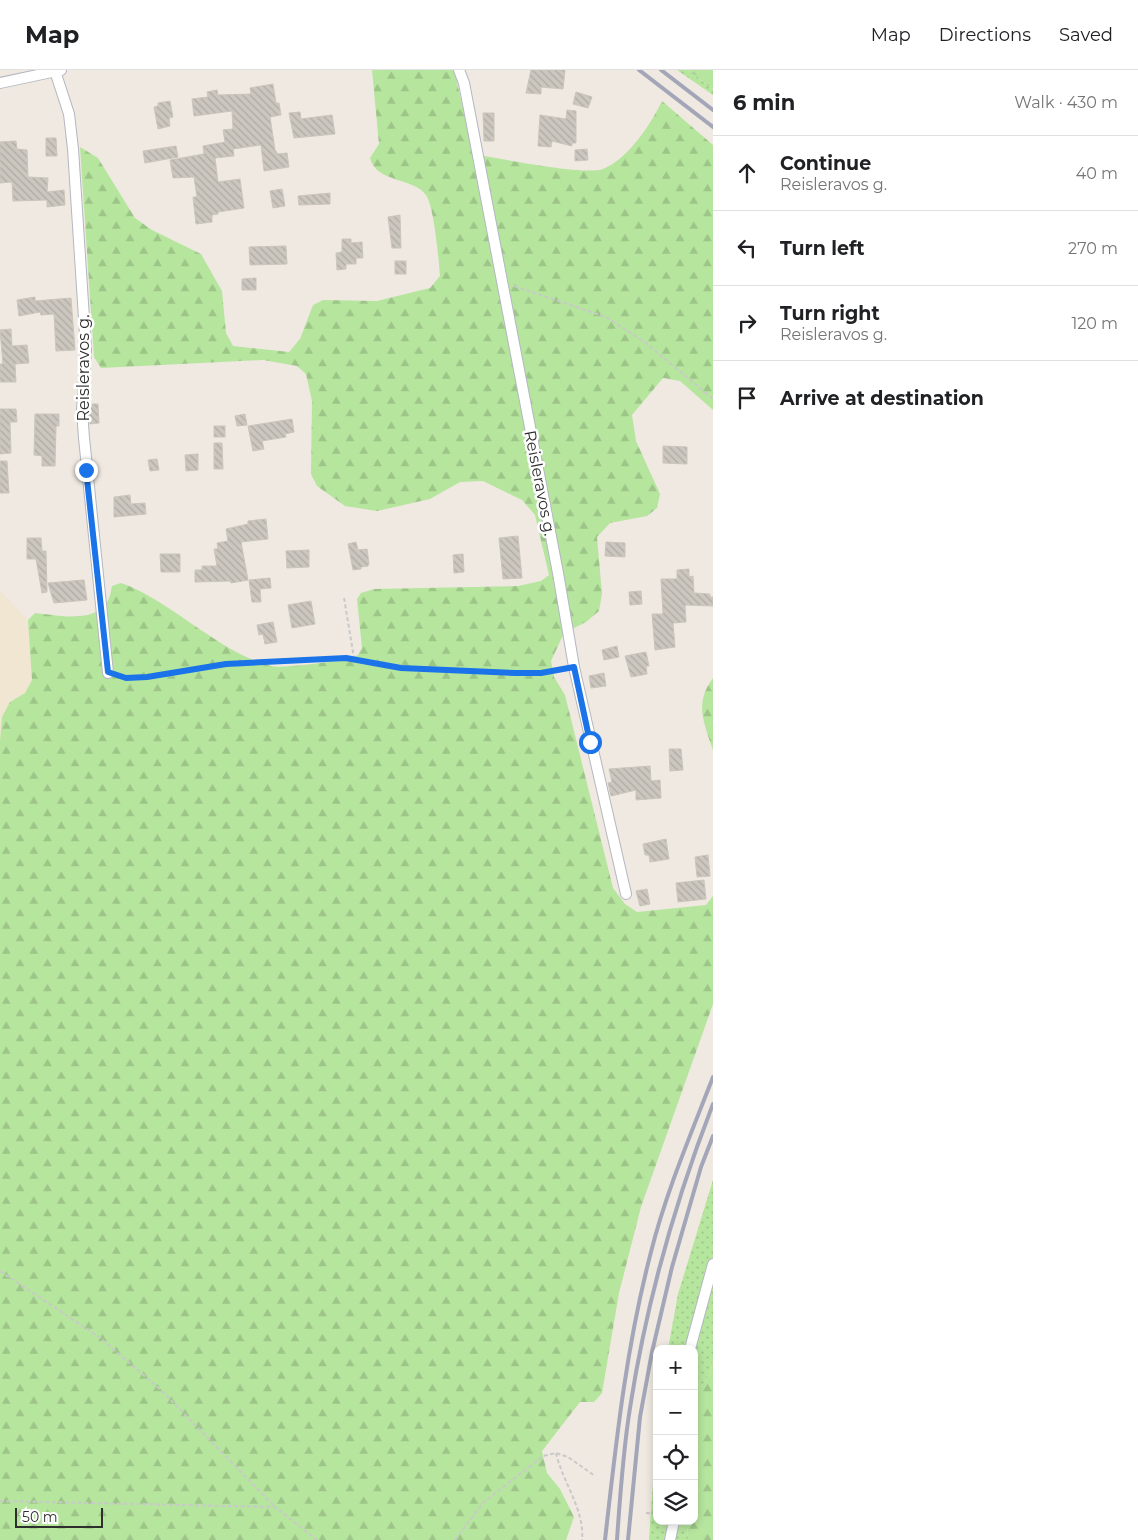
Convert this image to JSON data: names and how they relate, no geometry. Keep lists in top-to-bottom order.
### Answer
{
  "streets": {
    "street": ["Reisleravos g."]
  },
  "scale_bar": "50 m",
  "page": {
    "header": "Map",
    "nav": ["Map", "Directions", "Saved"],
    "heading": ["6 min", "Walk · 430 m"],
    "list": [
      ["Continue", "Reisleravos g.", "40 m"],
      ["Turn left", "270 m"],
      ["Turn right", "Reisleravos g.", "120 m"],
      "Arrive at destination"
    ],
    "map_buttons": ["+", "−"],
    "scale": "50 m"
  }
}
